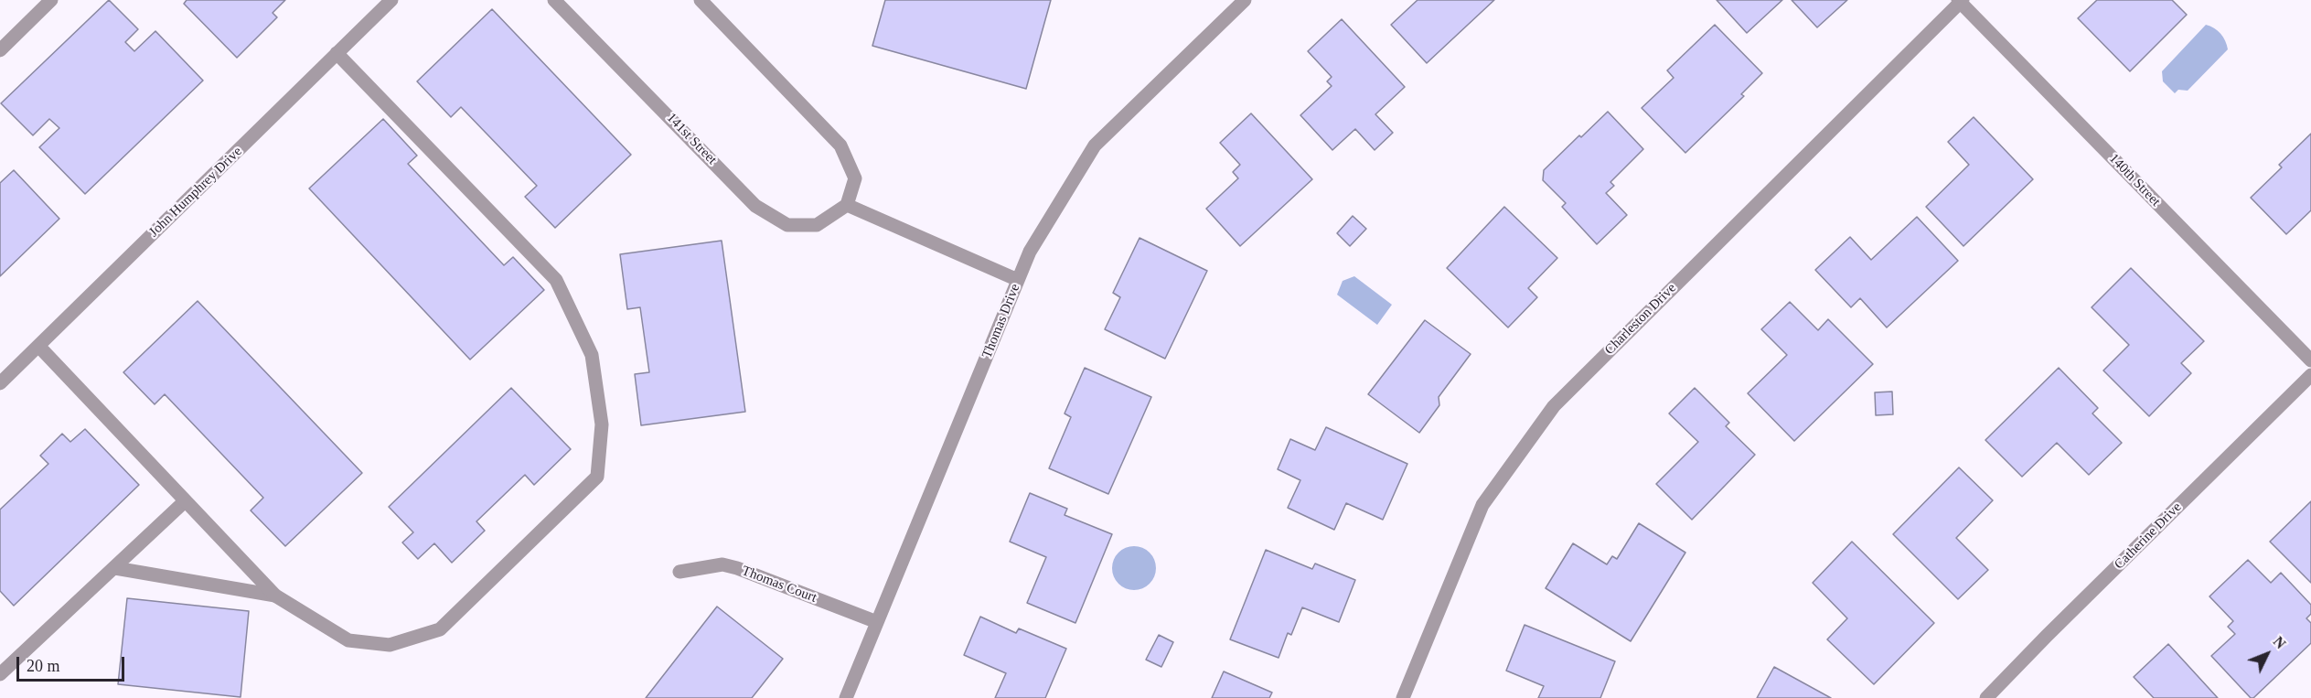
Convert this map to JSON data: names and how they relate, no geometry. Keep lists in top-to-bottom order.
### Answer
{
  "streets": {
    "street": [
      "141st Street",
      "140th Street",
      "John Humphrey Drive",
      "Charleston Drive",
      "Thomas Drive",
      "Catherine Drive",
      "Thomas Court"
    ]
  },
  "crossings": [
    ["140th Street", "Charleston Drive"],
    ["Thomas Drive", "Thomas Court"]
  ],
  "scale_bar": "20 m",
  "north": "top right"
}
